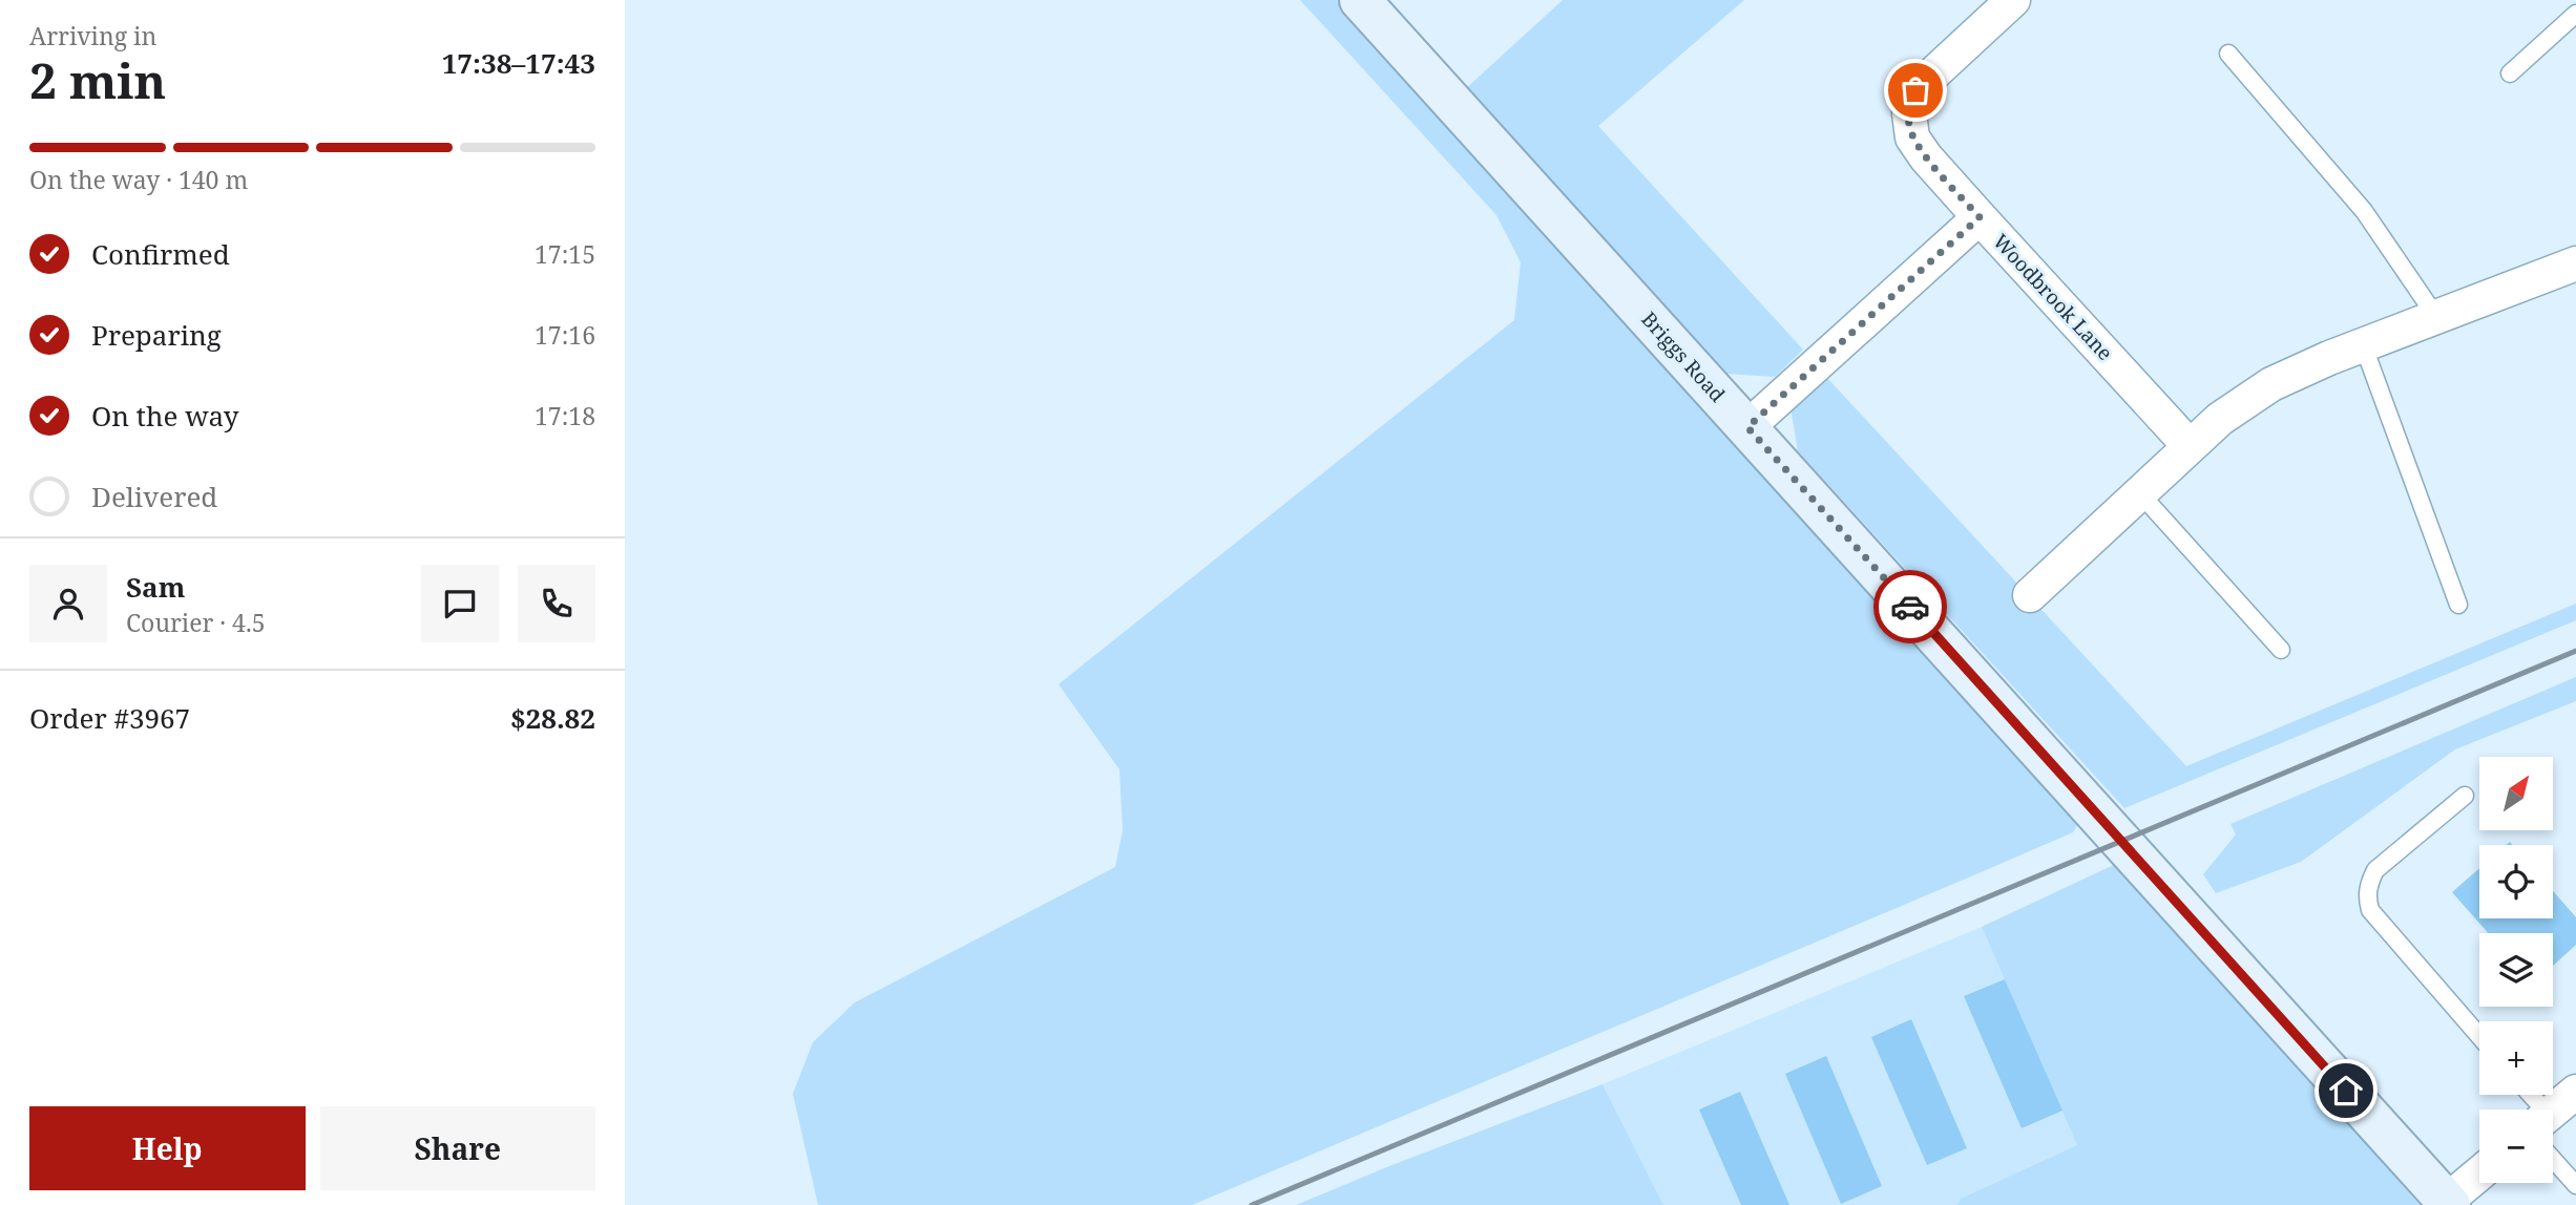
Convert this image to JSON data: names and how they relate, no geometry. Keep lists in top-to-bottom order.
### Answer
{
  "streets": {
    "street": ["Woodbrook Lane", "Briggs Road"]
  },
  "crossings": [
    ["Woodbrook Lane", "Briggs Road"]
  ],
  "north": "top right",
  "page": {
    "heading": ["2 min", "Arriving in", "17:38–17:43"],
    "panel": [
      "Sam",
      "Courier · 4.5",
      "Order #3967",
      "$28.82"
    ],
    "bar": "On the way · 140 m",
    "list": [
      ["Confirmed", "17:15"],
      ["Preparing", "17:16"],
      ["On the way", "17:18"],
      "Delivered"
    ],
    "map_buttons": ["+", "−"],
    "buttons": ["Help", "Share"]
  }
}
